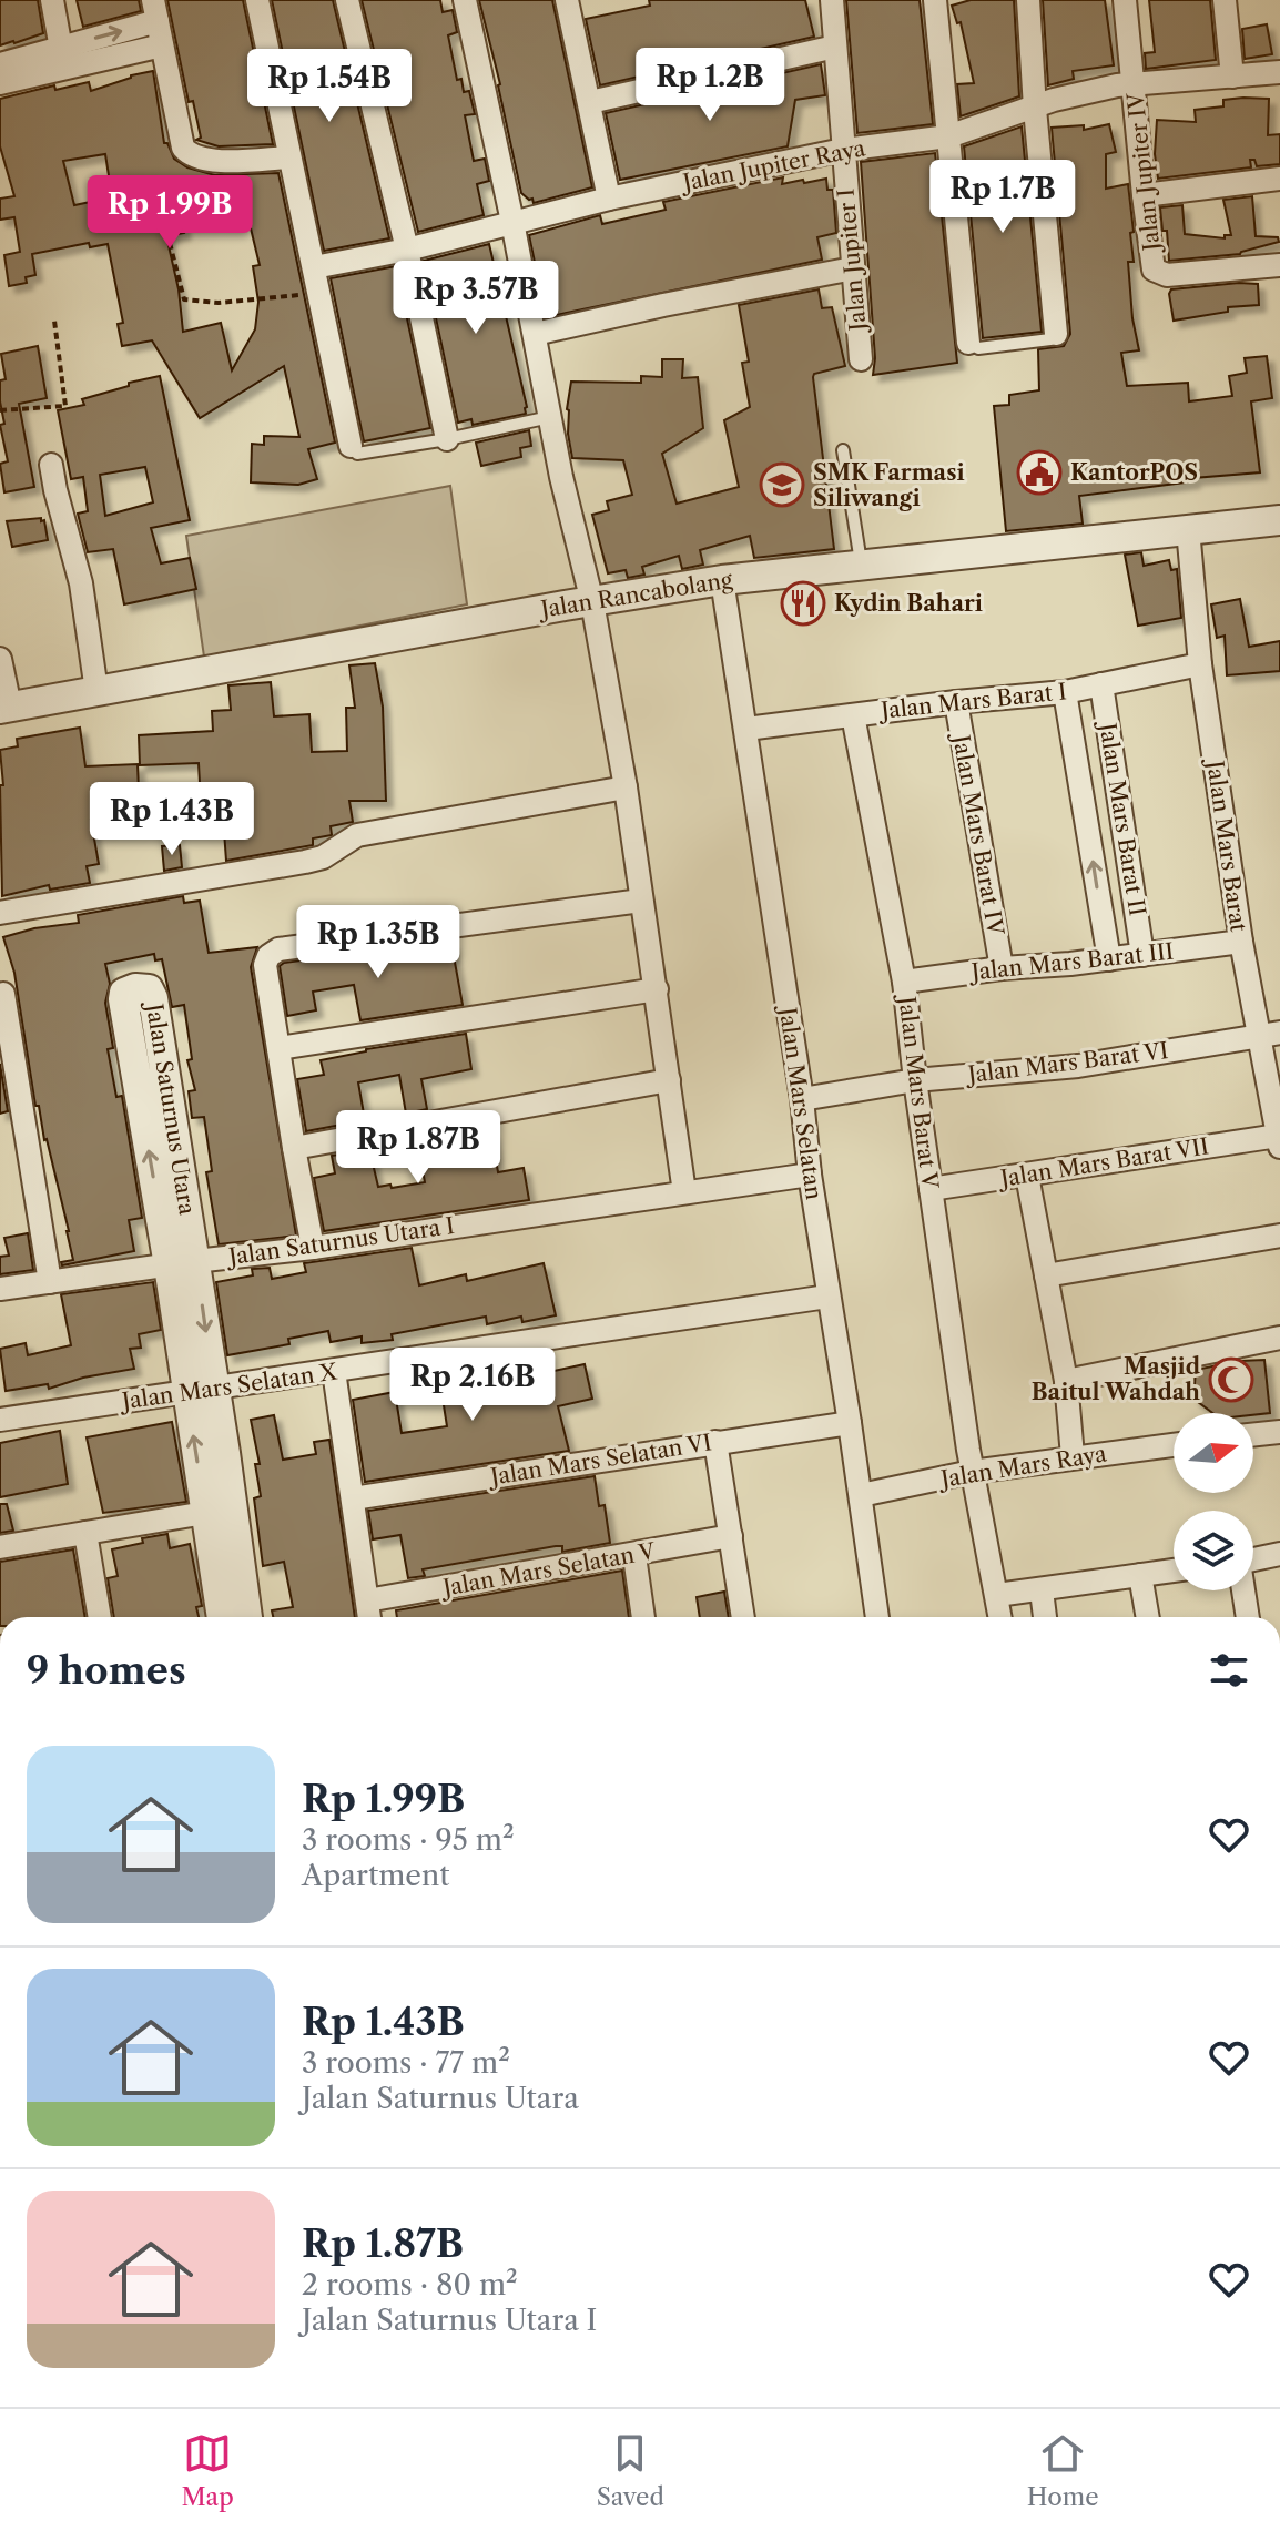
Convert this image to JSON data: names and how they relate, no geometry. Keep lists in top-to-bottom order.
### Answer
{
  "streets": {
    "street": [
      "Jalan Jupiter Raya",
      "Jalan Jupiter IV",
      "Jalan Jupiter I",
      "Jalan Rancabolang",
      "Jalan Mars Barat I",
      "Jalan Mars Barat II",
      "Jalan Mars Barat IV",
      "Jalan Mars Barat",
      "Jalan Mars Barat III",
      "Jalan Mars Barat VI",
      "Jalan Mars Barat V",
      "Jalan Mars Selatan",
      "Jalan Saturnus Utara",
      "Jalan Mars Barat VII",
      "Jalan Saturnus Utara I",
      "Jalan Mars Selatan X",
      "Jalan Mars Selatan VI",
      "Jalan Mars Raya",
      "Jalan Mars Selatan V"
    ]
  },
  "crossings": [
    ["Jalan Jupiter Raya", "Jalan Jupiter IV"],
    ["Jalan Jupiter Raya", "Jalan Jupiter I"],
    ["Jalan Rancabolang", "Jalan Mars Barat"],
    ["Jalan Rancabolang", "Jalan Mars Selatan"],
    ["Jalan Mars Barat I", "Jalan Mars Barat II"],
    ["Jalan Mars Barat I", "Jalan Mars Barat IV"],
    ["Jalan Mars Barat I", "Jalan Mars Barat"],
    ["Jalan Mars Barat I", "Jalan Mars Barat V"],
    ["Jalan Mars Barat I", "Jalan Mars Selatan"],
    ["Jalan Mars Barat II", "Jalan Mars Barat III"],
    ["Jalan Mars Barat IV", "Jalan Mars Barat III"],
    ["Jalan Mars Barat", "Jalan Mars Barat III"],
    ["Jalan Mars Barat", "Jalan Mars Barat VI"],
    ["Jalan Mars Barat", "Jalan Mars Barat VII"],
    ["Jalan Mars Barat III", "Jalan Mars Barat V"],
    ["Jalan Mars Barat VI", "Jalan Mars Barat V"],
    ["Jalan Mars Barat VI", "Jalan Mars Selatan"],
    ["Jalan Mars Barat V", "Jalan Mars Barat VII"],
    ["Jalan Mars Barat V", "Jalan Mars Raya"],
    ["Jalan Mars Selatan", "Jalan Saturnus Utara I"],
    ["Jalan Mars Selatan", "Jalan Mars Selatan X"],
    ["Jalan Mars Selatan", "Jalan Mars Selatan VI"],
    ["Jalan Mars Selatan", "Jalan Mars Raya"],
    ["Jalan Saturnus Utara", "Jalan Saturnus Utara I"],
    ["Jalan Saturnus Utara", "Jalan Mars Selatan X"]
  ],
  "places": {
    "public building": ["KantorPOS"],
    "school or university": ["SMK Farmasi Siliwangi"],
    "restaurant": ["Kydin Bahari"],
    "mosque": ["Masjid Baitul Wahdah"]
  },
  "north": "right",
  "page": {
    "price": [
      "Rp 1.2B",
      "Rp 1.54B",
      "Rp 1.7B",
      "Rp 1.99B",
      "Rp 3.57B",
      "Rp 1.43B",
      "Rp 1.35B",
      "Rp 1.87B",
      "Rp 2.16B"
    ],
    "heading": "9 homes",
    "list": [
      {
        "name": "Rp 1.99B",
        "note": "3 rooms · 95 m² · Apartment"
      },
      {
        "name": "Rp 1.43B",
        "note": "3 rooms · 77 m² · Jalan Saturnus Utara"
      },
      {
        "name": "Rp 1.87B",
        "note": "2 rooms · 80 m² · Jalan Saturnus Utara I"
      }
    ],
    "tabs": ["Map", "Saved", "Home"]
  }
}
